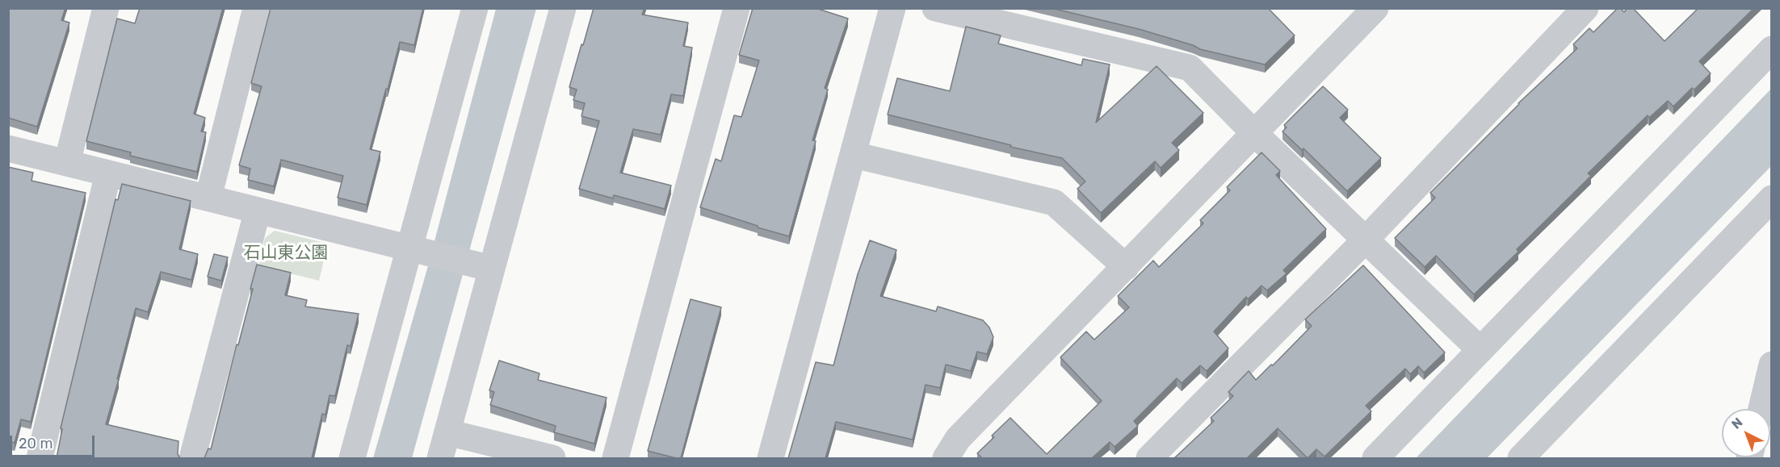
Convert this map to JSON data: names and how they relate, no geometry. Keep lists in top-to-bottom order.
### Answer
{
  "parks": ["石山東公園"],
  "scale_bar": "20 m",
  "north": "top left"
}
